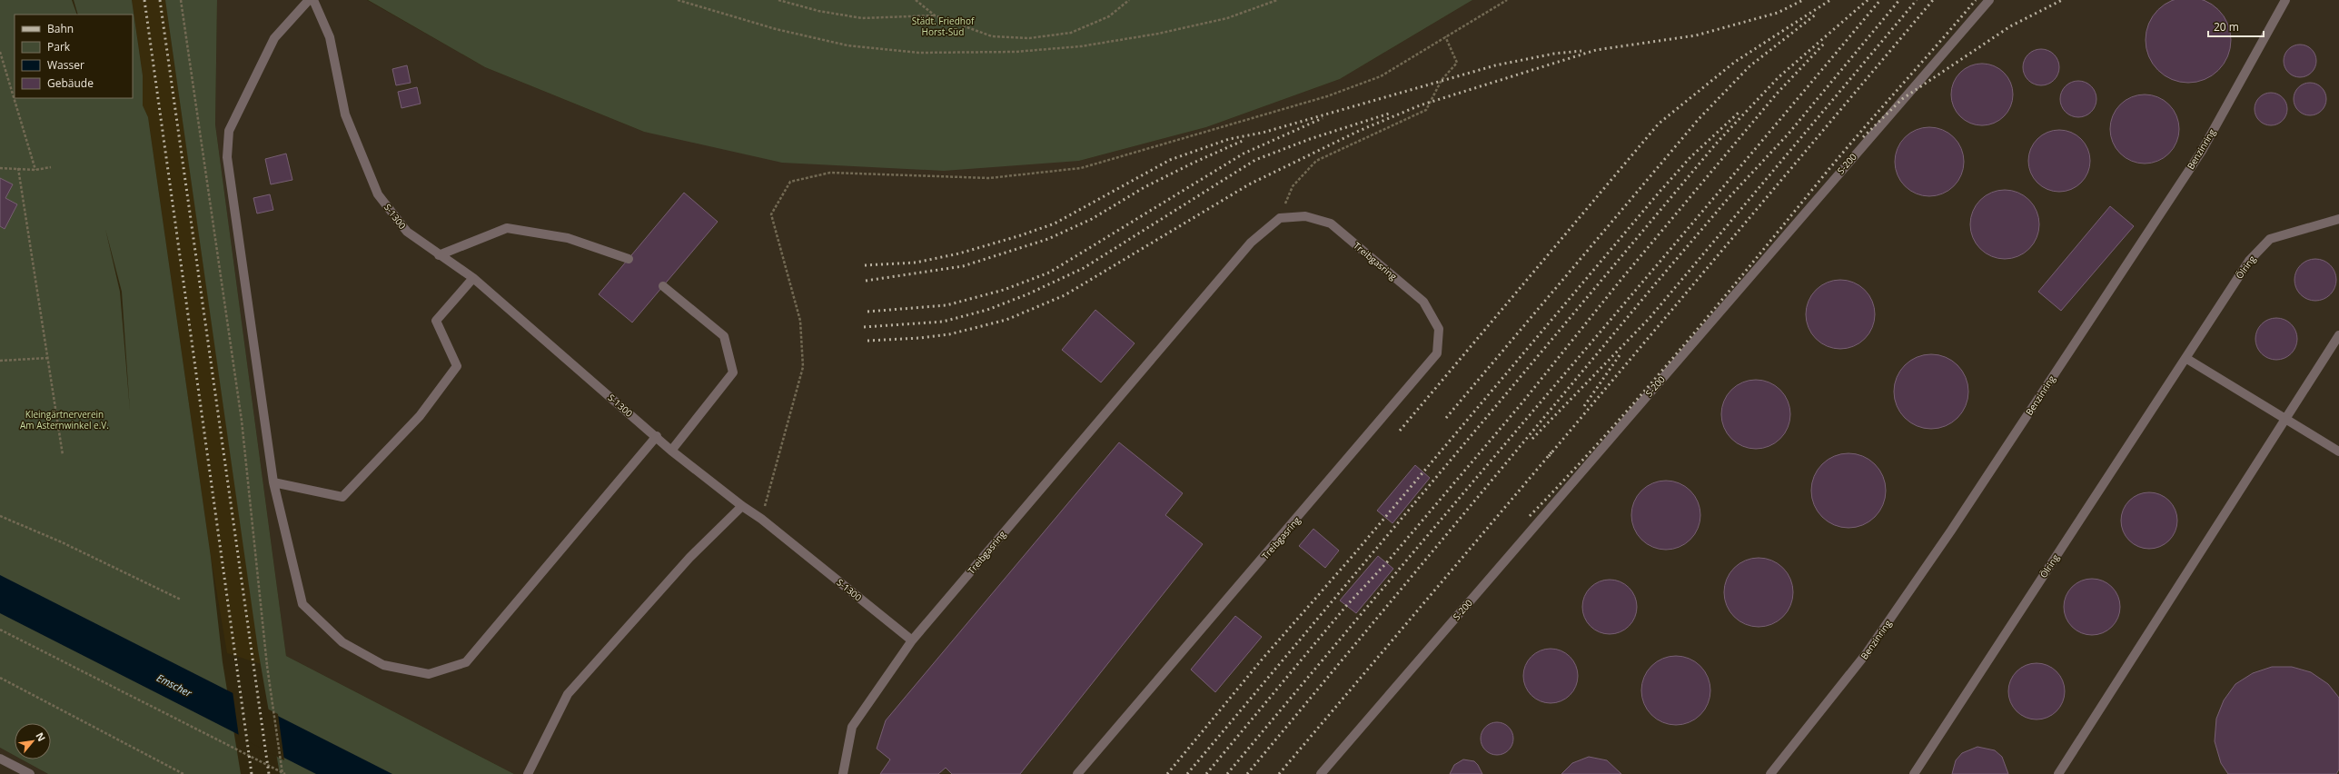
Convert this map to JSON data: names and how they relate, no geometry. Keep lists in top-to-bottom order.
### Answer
{
  "streets": {
    "lane": [
      "Benzinring",
      "S-200",
      "S-1300",
      "Treibgasring",
      "Ölring"
    ]
  },
  "crossings": [
    ["S-1300", "Treibgasring"]
  ],
  "water": ["Emscher"],
  "parks": ["Städt. Friedhof Horst-Süd", "Kleingärtnerverein Am Asternwinkel e.V."],
  "legend": [
    "Bahn",
    "Park",
    "Wasser",
    "Gebäude"
  ],
  "scale_bar": "20 m",
  "north": "top right"
}
